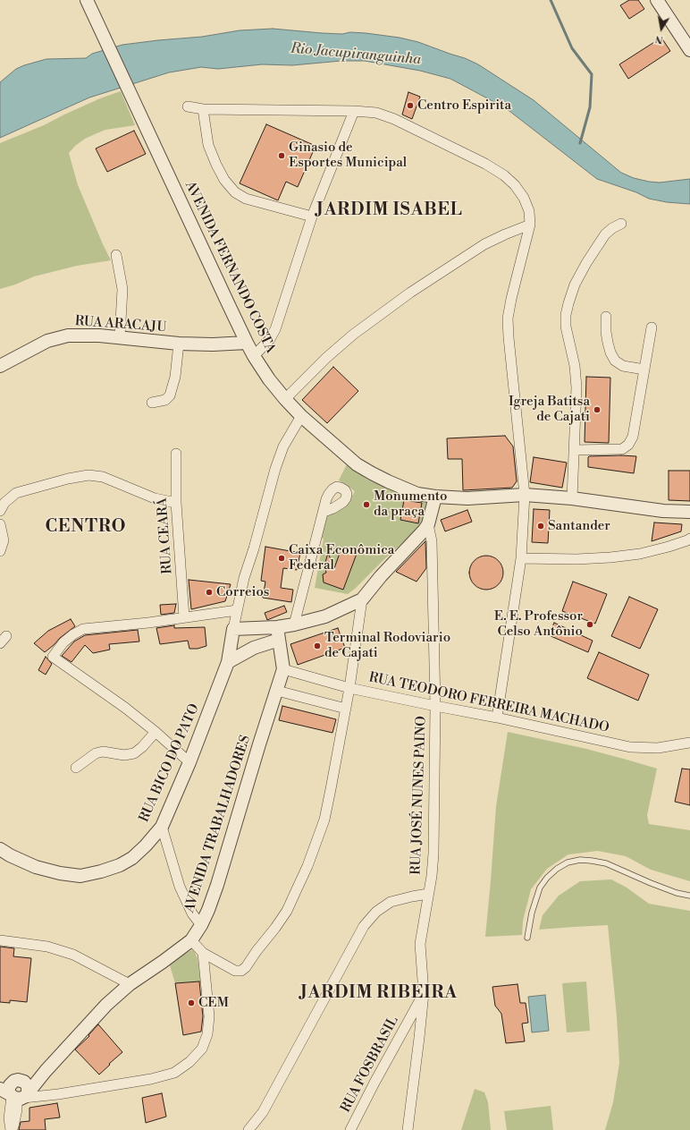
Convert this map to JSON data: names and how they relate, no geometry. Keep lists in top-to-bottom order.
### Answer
{
  "streets": {
    "street": [
      "AVENIDA FERNANDO COSTA",
      "RUA ARACAJU",
      "RUA CEARÁ",
      "RUA TEODORO FERREIRA MACHADO",
      "RUA BICO DO PATO",
      "RUA JOSÉ NUNES PAINO",
      "AVENIDA TRABALHADORES",
      "RUA FOSBRASIL"
    ]
  },
  "crossings": [
    ["AVENIDA FERNANDO COSTA", "RUA ARACAJU"],
    ["RUA TEODORO FERREIRA MACHADO", "RUA JOSÉ NUNES PAINO"],
    ["RUA TEODORO FERREIRA MACHADO", "AVENIDA TRABALHADORES"],
    ["RUA JOSÉ NUNES PAINO", "RUA FOSBRASIL"]
  ],
  "districts": ["JARDIM ISABEL", "CENTRO", "JARDIM RIBEIRA"],
  "water": ["Rio Jacupiranguinha"],
  "places": [
    "Centro Espirita",
    "Ginasio de Esportes Municipal",
    "Igreja Batitsa de Cajati",
    "Monumento da praça",
    "Santander",
    "Caixa Econômica Federal",
    "Correios",
    "E. E. Professor Celso Antônio",
    "Terminal Rodoviario de Cajati",
    "CEM"
  ],
  "north": "bottom"
}
